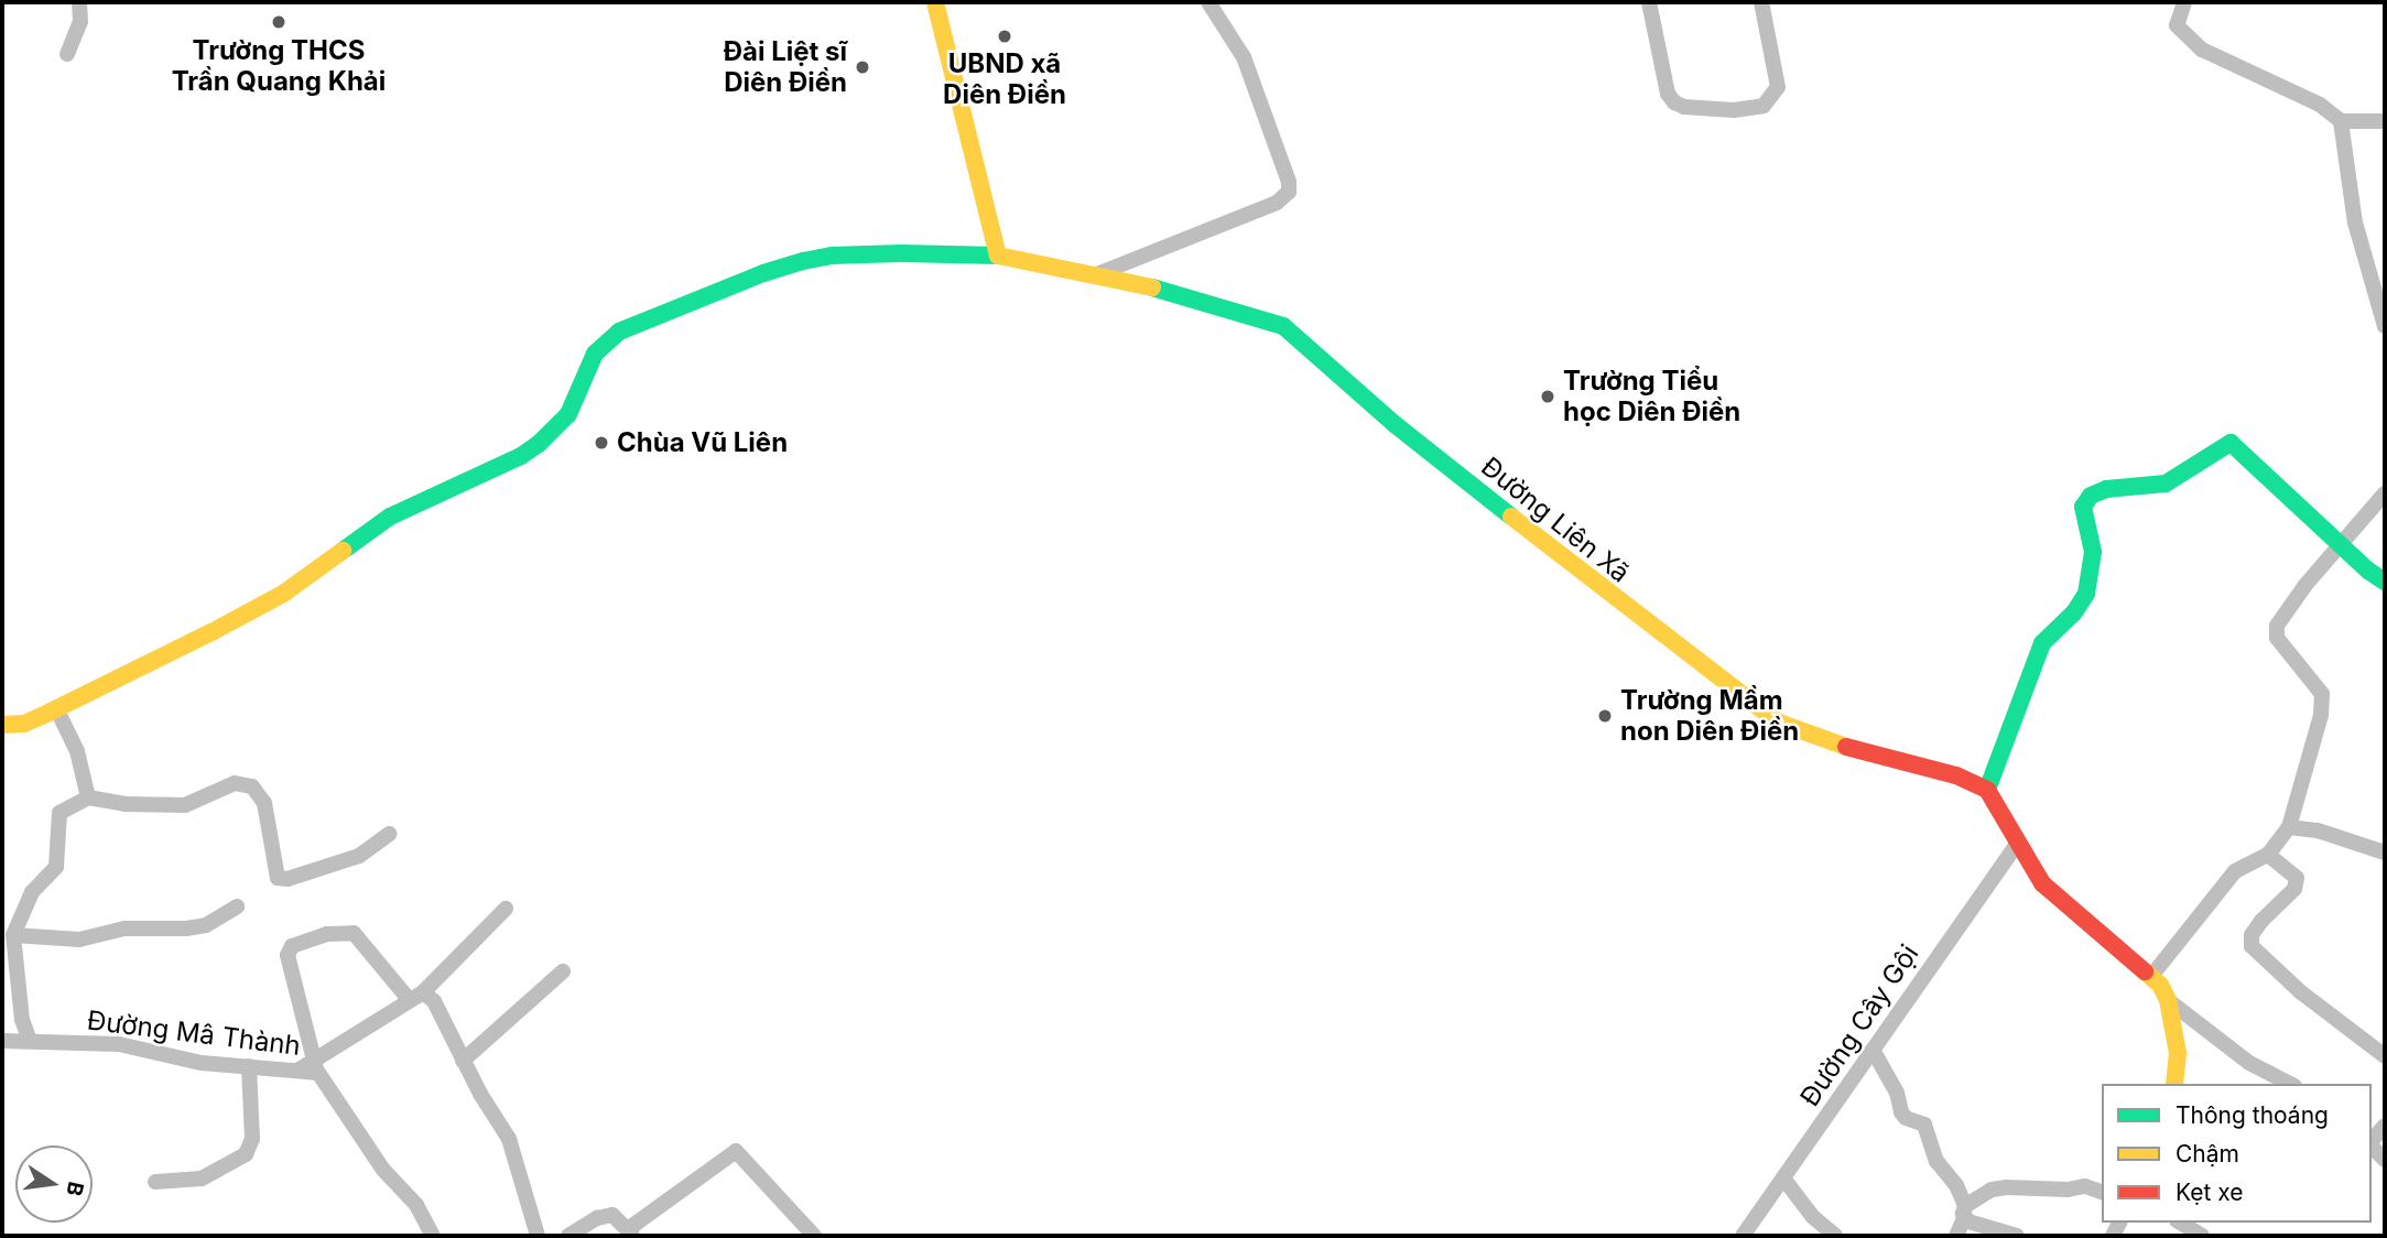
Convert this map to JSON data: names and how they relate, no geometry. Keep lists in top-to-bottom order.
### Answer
{
  "streets": {
    "street": ["Đường Liên Xã", "Đường Cây Gội", "Đường Mâ Thành"]
  },
  "places": [
    "Trường THCS Trần Quang Khải",
    "UBND xã Diên Điền",
    "Đài Liệt sĩ Diên Điền",
    "Trường Tiểu học Diên Điền",
    "Chùa Vũ Liên",
    "Trường Mầm non Diên Điền"
  ],
  "legend": ["Thông thoáng", "Chậm", "Kẹt xe"],
  "north": "right"
}
